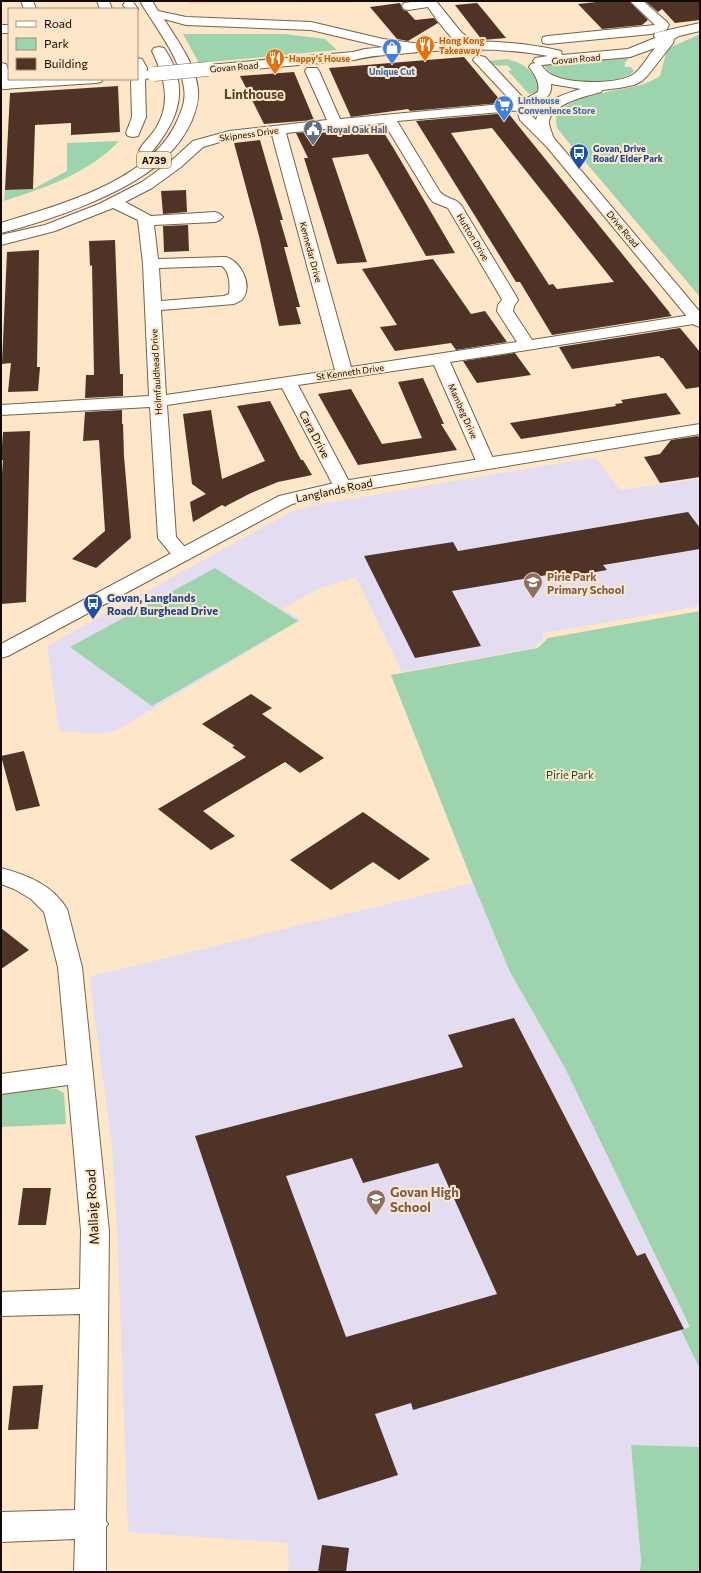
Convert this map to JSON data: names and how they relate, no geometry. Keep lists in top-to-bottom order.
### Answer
{
  "streets": {
    "street": [
      "Govan Road",
      "Skipness Drive",
      "A739",
      "Drive Road",
      "Hutton Drive",
      "Kennedar Drive",
      "Holmfauldhead Drive",
      "St Kenneth Drive",
      "Mambeg Drive",
      "Cara Drive",
      "Langlands Road",
      "Mallaig Road"
    ]
  },
  "crossings": [
    ["Govan Road", "A739"],
    ["Govan Road", "Drive Road"],
    ["Skipness Drive", "Drive Road"],
    ["Skipness Drive", "Hutton Drive"],
    ["Skipness Drive", "Kennedar Drive"],
    ["Drive Road", "St Kenneth Drive"],
    ["Hutton Drive", "St Kenneth Drive"],
    ["Kennedar Drive", "St Kenneth Drive"],
    ["Holmfauldhead Drive", "St Kenneth Drive"],
    ["Holmfauldhead Drive", "Langlands Road"],
    ["St Kenneth Drive", "Mambeg Drive"],
    ["St Kenneth Drive", "Cara Drive"],
    ["Mambeg Drive", "Langlands Road"],
    ["Cara Drive", "Langlands Road"]
  ],
  "districts": ["Linthouse"],
  "parks": ["Pirie Park"],
  "places": {
    "restaurant": ["Hong Kong Takeaway", "Happy's House"],
    "shop": ["Unique Cut"],
    "supermarket": ["Linthouse Convenience Store"],
    "public building": ["Royal Oak Hall"],
    "bus stop": ["Govan, Drive Road/ Elder Park", "Govan, Langlands Road/ Burghead Drive"],
    "school or university": ["Pirie Park Primary School", "Govan High School"]
  },
  "legend": ["Road", "Park", "Building"]
}
